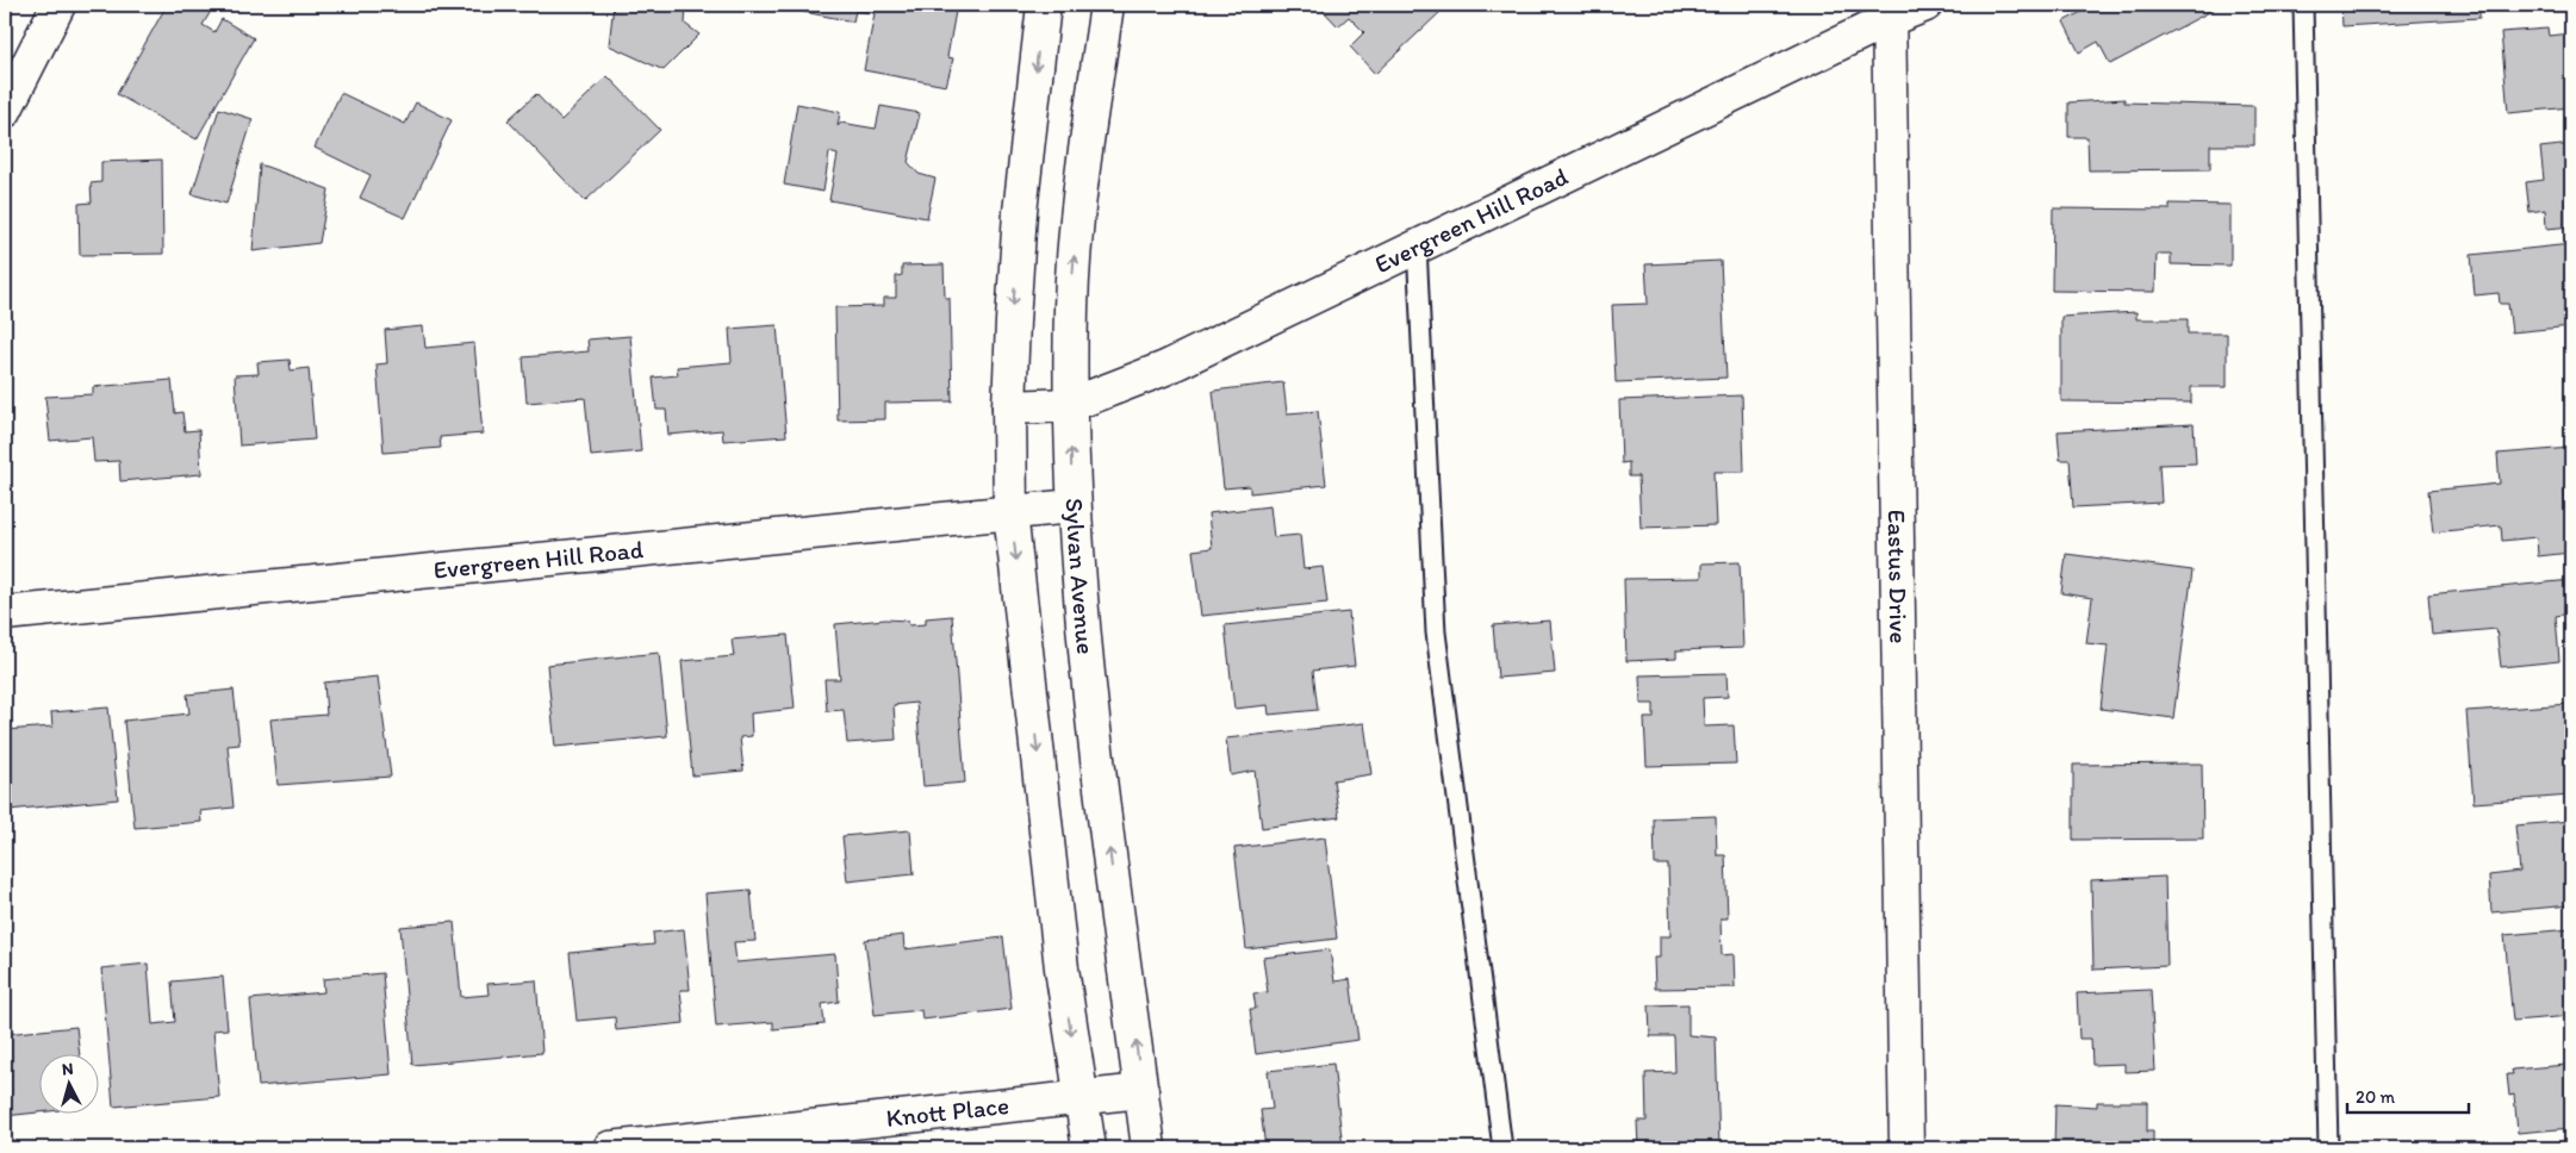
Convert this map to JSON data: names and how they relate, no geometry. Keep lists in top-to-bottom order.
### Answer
{
  "streets": {
    "street": [
      "Evergreen Hill Road",
      "Eastus Drive",
      "Sylvan Avenue",
      "Knott Place"
    ]
  },
  "crossings": [
    ["Evergreen Hill Road", "Eastus Drive"],
    ["Evergreen Hill Road", "Sylvan Avenue"],
    ["Sylvan Avenue", "Knott Place"]
  ],
  "scale_bar": "20 m",
  "north": "top"
}
